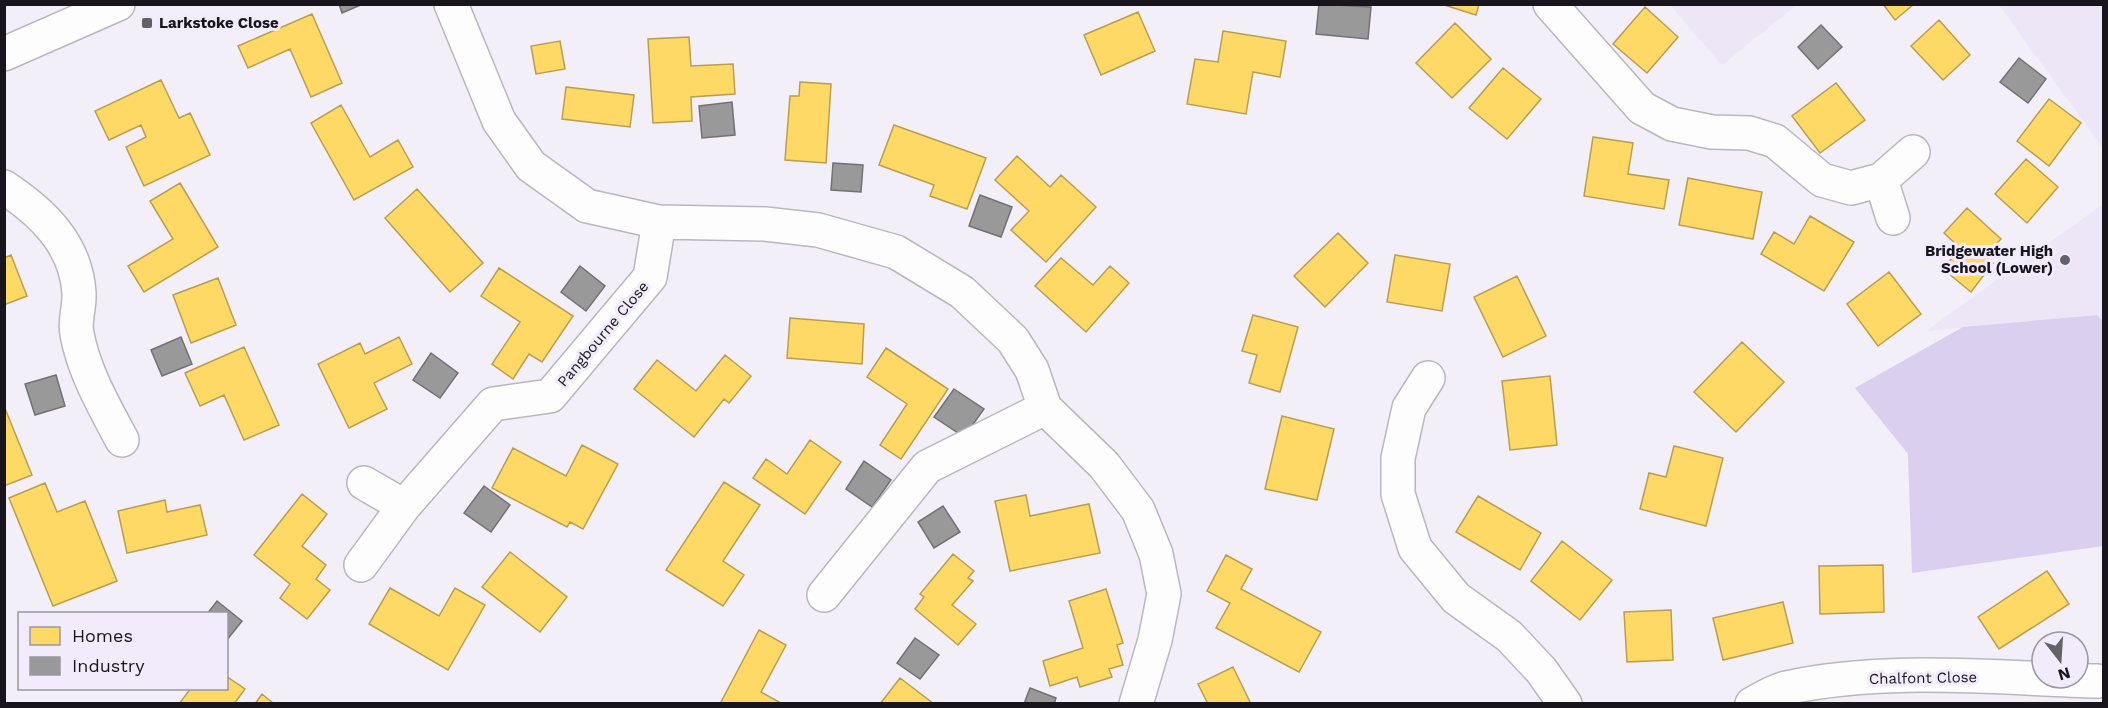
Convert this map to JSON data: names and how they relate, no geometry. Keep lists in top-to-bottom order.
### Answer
{
  "streets": {
    "street": ["Pangbourne Close", "Chalfont Close"]
  },
  "places": {
    "transit": ["Larkstoke Close"],
    "other": ["Bridgewater High School (Lower)"]
  },
  "legend": ["Homes", "Industry"],
  "north": "bottom"
}
